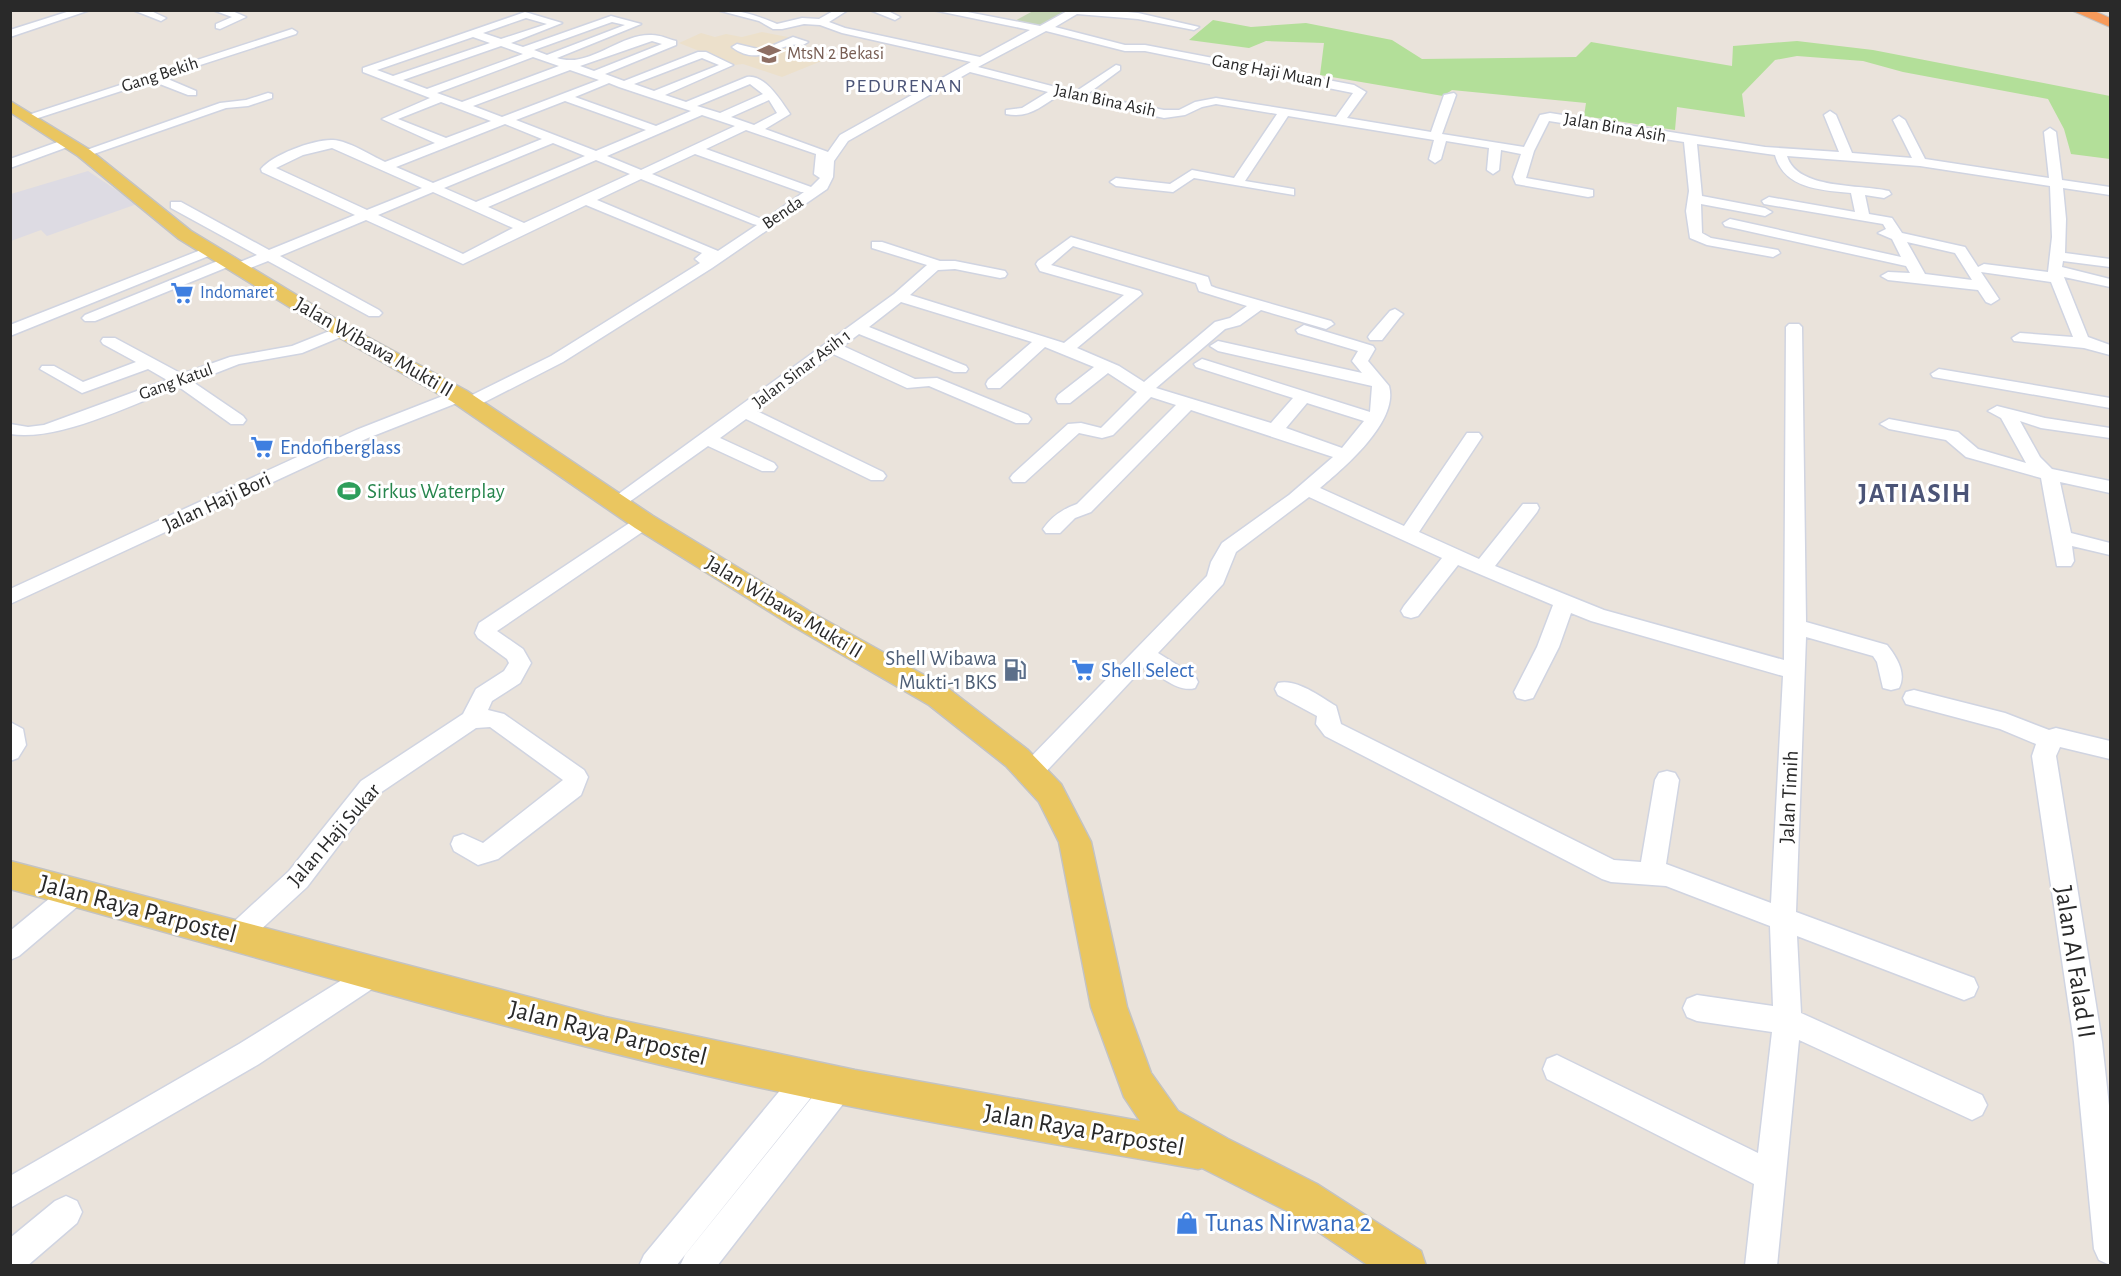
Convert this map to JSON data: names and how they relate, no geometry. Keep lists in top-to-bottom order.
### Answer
{
  "streets": {
    "main road": ["Jalan Wibawa Mukti II", "Jalan Raya Parpostel"],
    "street": [
      "Gang Haji Muan I",
      "Gang Bekih",
      "Jalan Bina Asih",
      "Benda",
      "Jalan Sinar Asih 1",
      "Gang Katul",
      "Jalan Haji Bori",
      "Jalan Timih",
      "Jalan Haji Sukar",
      "Jalan Al Falad II"
    ]
  },
  "crossings": [
    ["Gang Haji Muan I", "Jalan Bina Asih"],
    ["Gang Haji Muan I", "Benda"],
    ["Gang Bekih", "Jalan Wibawa Mukti II"],
    ["Jalan Bina Asih", "Benda"],
    ["Benda", "Jalan Wibawa Mukti II"],
    ["Benda", "Jalan Haji Bori"],
    ["Jalan Wibawa Mukti II", "Jalan Sinar Asih 1"],
    ["Jalan Wibawa Mukti II", "Gang Katul"],
    ["Jalan Wibawa Mukti II", "Jalan Haji Bori"],
    ["Jalan Wibawa Mukti II", "Jalan Haji Sukar"],
    ["Jalan Wibawa Mukti II", "Jalan Raya Parpostel"],
    ["Jalan Haji Sukar", "Jalan Raya Parpostel"]
  ],
  "districts": ["PEDURENAN", "JATIASIH"],
  "places": {
    "school or university": ["MtsN 2 Bekasi"],
    "supermarket": ["Indomaret", "Endofiberglass", "Shell Select"],
    "sports": ["Sirkus Waterplay"],
    "fuel station": ["Shell Wibawa Mukti-1 BKS"],
    "shop": ["Tunas Nirwana 2"]
  }
}
